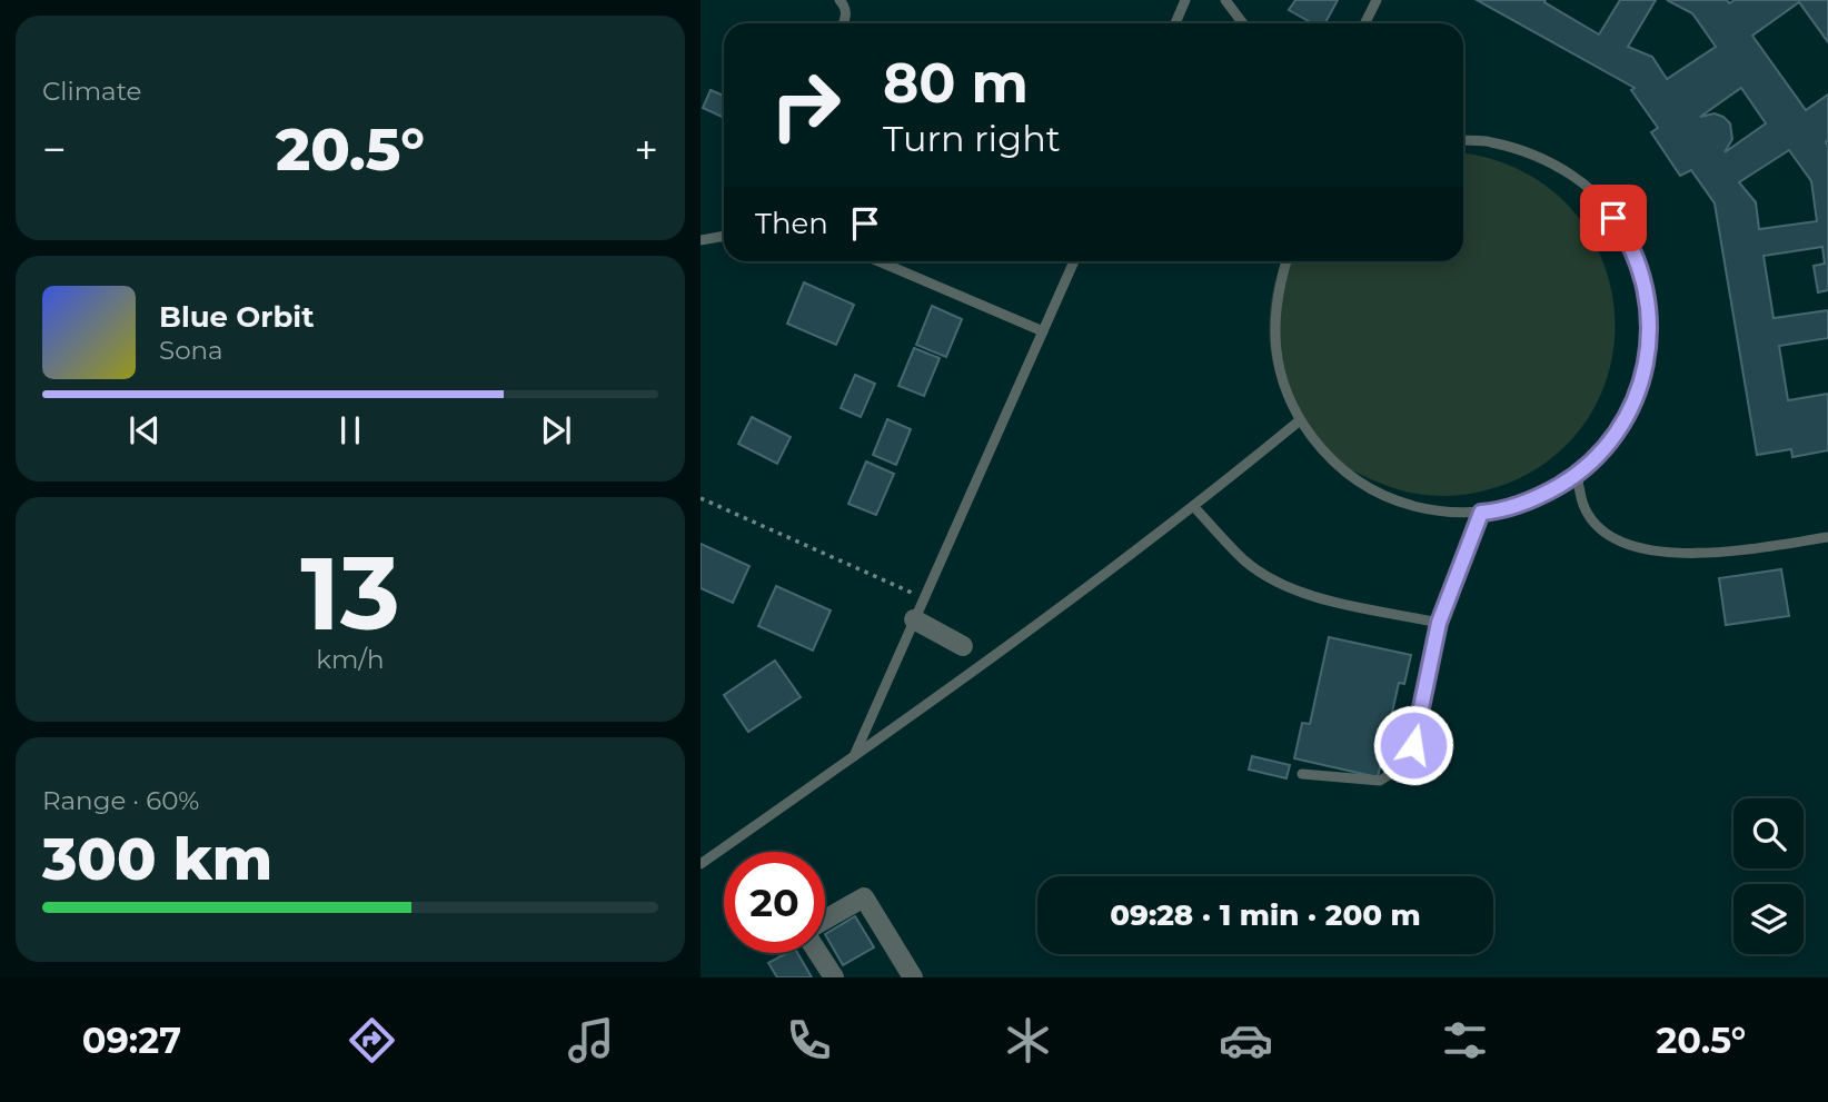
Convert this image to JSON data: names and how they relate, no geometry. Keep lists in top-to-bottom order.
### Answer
{
  "page": {
    "tile": [
      "Climate",
      ["13", "km/h"],
      ["Range · 60%", "300 km"]
    ],
    "turn": ["80 m", "Turn right"],
    "heat": ["−", "20.5°", "+"],
    "then": "Then",
    "song": ["Blue Orbit", "Sona"],
    "limit": "20",
    "trip": "09:28 · 1 min · 200 m",
    "tabs": ["09:27", "20.5°"]
  }
}
